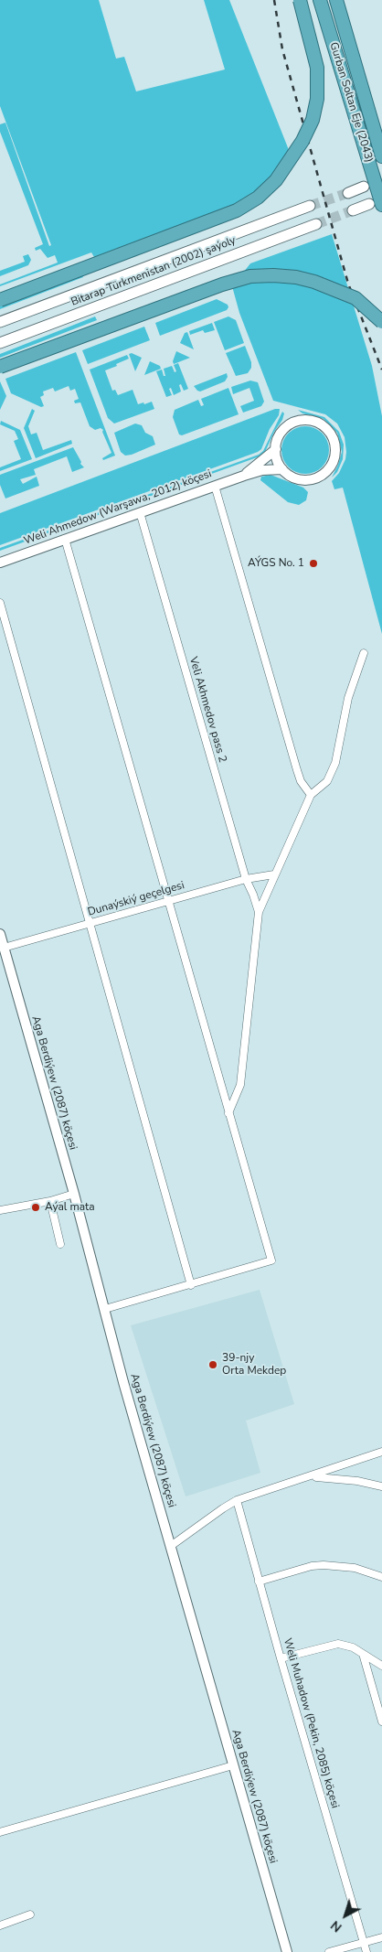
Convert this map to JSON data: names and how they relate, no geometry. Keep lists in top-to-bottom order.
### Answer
{
  "streets": {
    "highway": ["Gurban Soltan Eje (2043)"],
    "main road": ["Bitarap Türkmenistan (2002) şaýoly"],
    "street": [
      "Weli Ahmedow (Warşawa, 2012) köçesi",
      "Veli Akhmedov pass 2",
      "Dunaýskiý geçelgesi",
      "Aga Berdiýew (2087) köçesi",
      "Weli Muhadow (Pekin, 2085) köçesi"
    ]
  },
  "crossings": [
    ["Weli Ahmedow (Warşawa, 2012) köçesi", "Veli Akhmedov pass 2"],
    ["Veli Akhmedov pass 2", "Dunaýskiý geçelgesi"],
    ["Dunaýskiý geçelgesi", "Aga Berdiýew (2087) köçesi"]
  ],
  "places": ["AÝGS No. 1", "Aýal mata", "39-njy Orta Mekdep"],
  "north": "bottom left"
}
